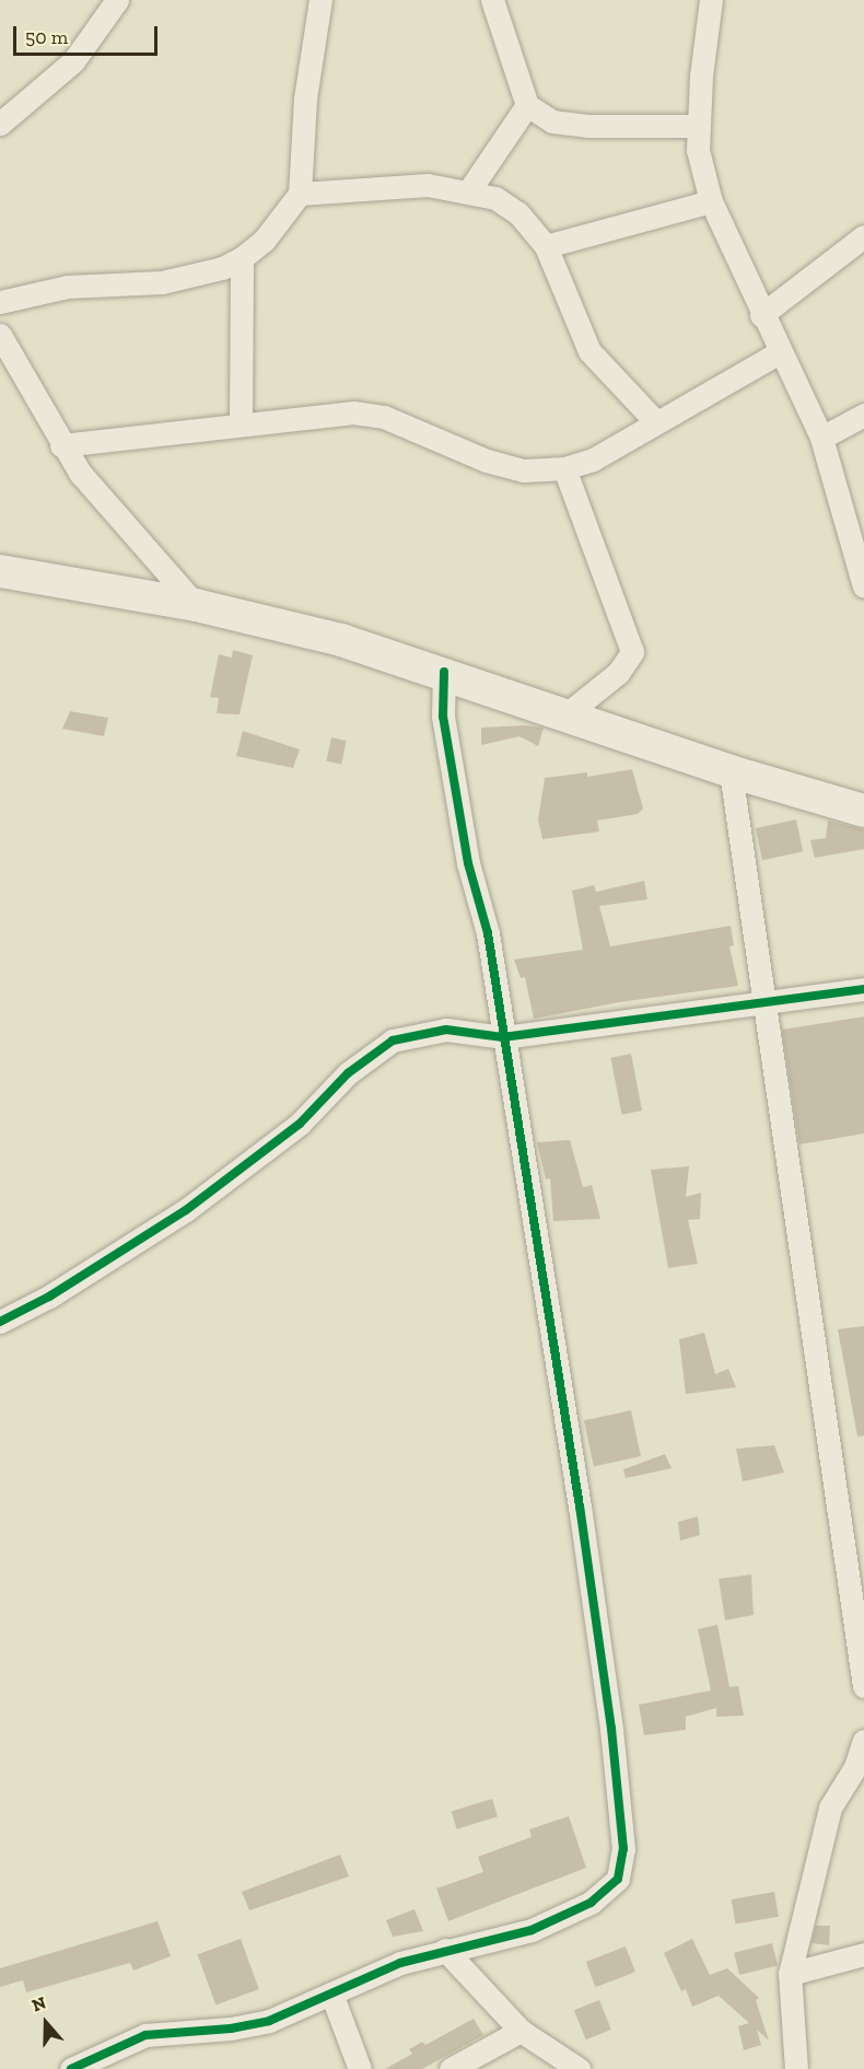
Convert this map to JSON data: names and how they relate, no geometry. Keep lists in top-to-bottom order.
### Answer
{
  "scale_bar": "50 m",
  "north": "top"
}
